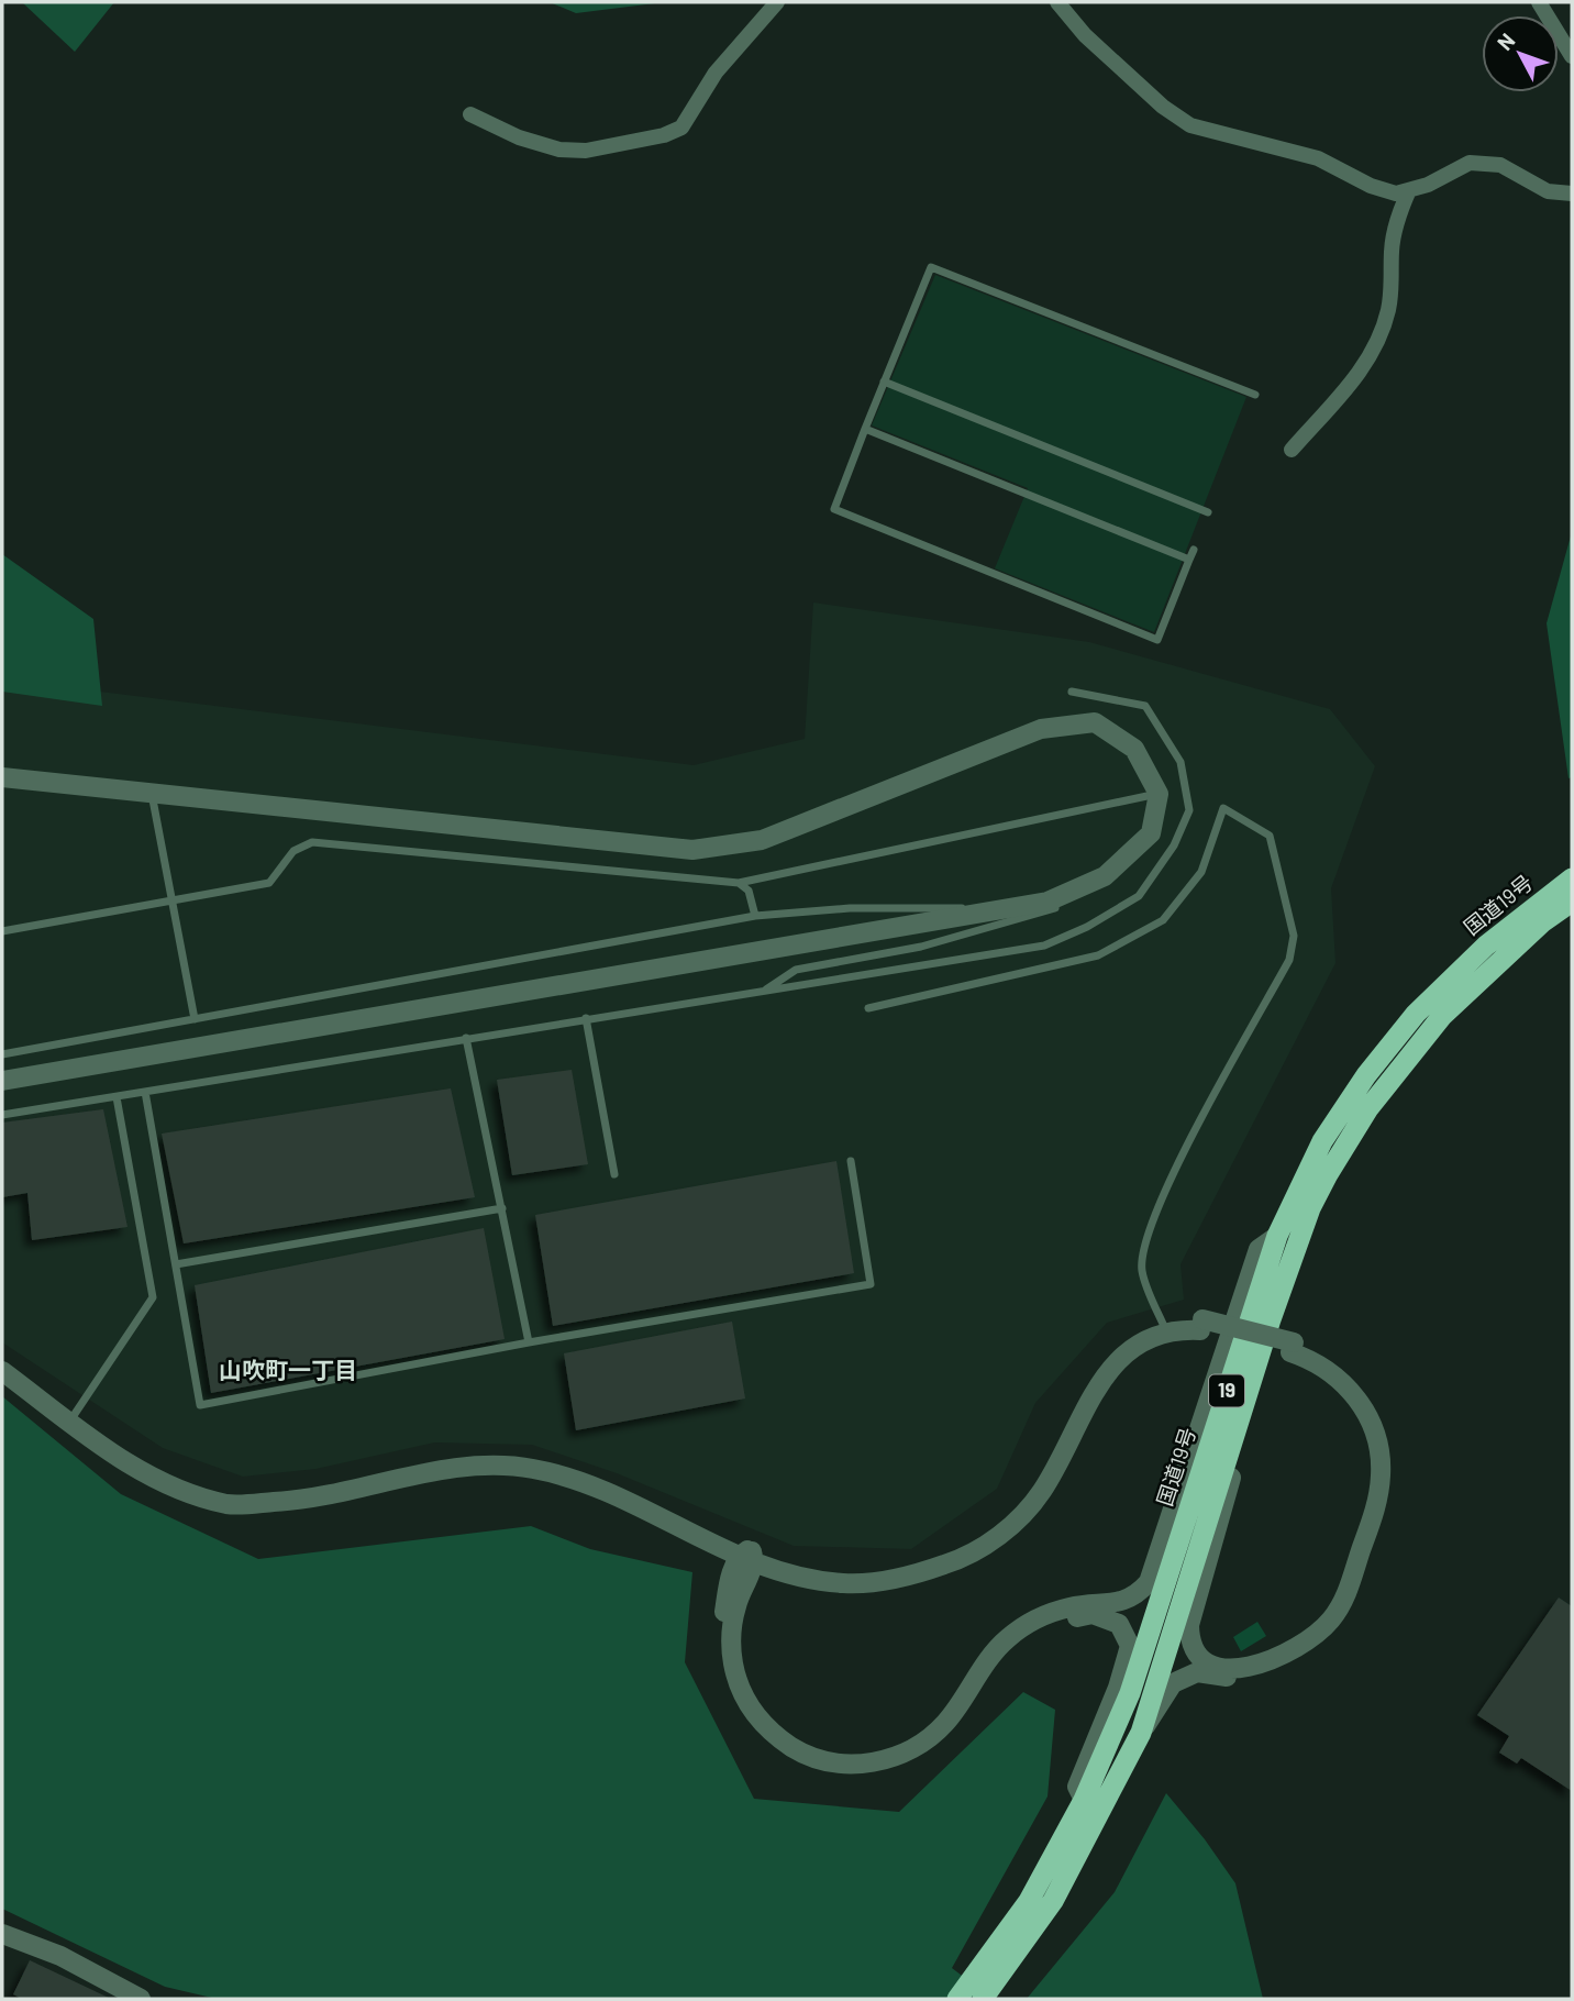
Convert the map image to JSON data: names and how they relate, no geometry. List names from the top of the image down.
{
  "streets": {
    "highway": ["国道19号", "19"]
  },
  "districts": ["山吹町一丁目"],
  "north": "top left"
}
